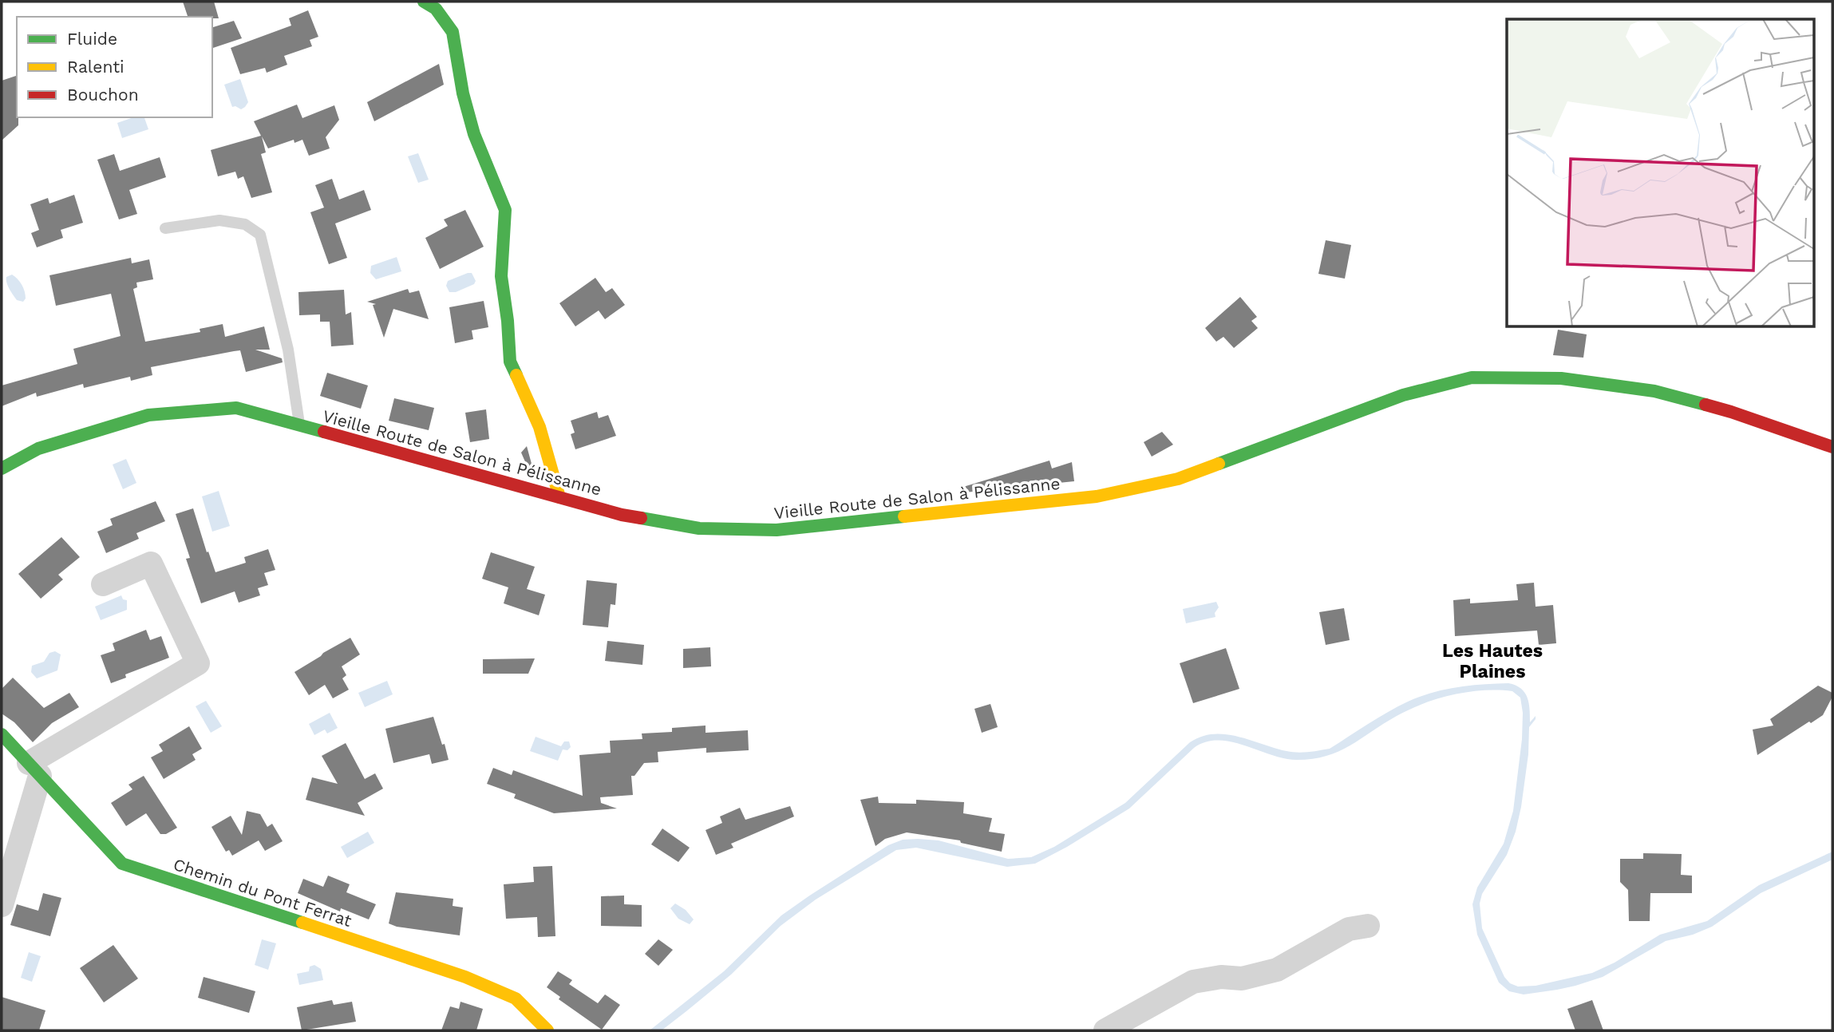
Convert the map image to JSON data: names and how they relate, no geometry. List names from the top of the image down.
{
  "streets": {
    "street": ["Vieille Route de Salon à Pélissanne", "Chemin du Pont Ferrat"]
  },
  "districts": ["Les Hautes Plaines"],
  "legend": ["Fluide", "Ralenti", "Bouchon"]
}
